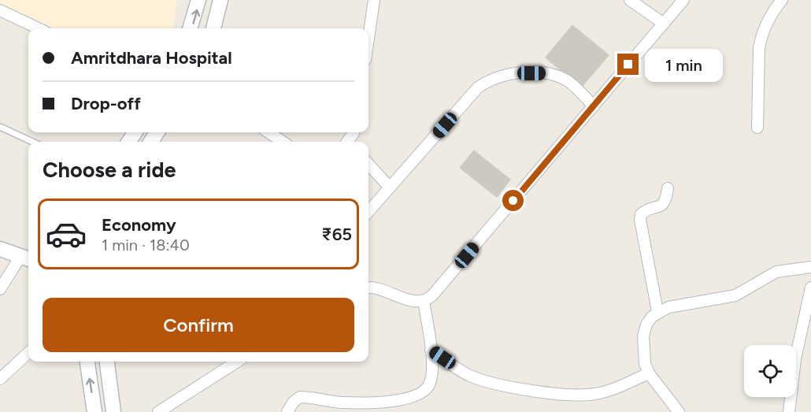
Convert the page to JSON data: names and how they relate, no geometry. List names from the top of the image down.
{
  "page": {
    "banner": ["Amritdhara Hospital", "Drop-off"],
    "bubble": "1 min",
    "heading": "Choose a ride",
    "list": [
      {
        "name": "Economy",
        "note": "1 min · 18:40",
        "value": "₹65"
      }
    ],
    "buttons": "Confirm"
  }
}
